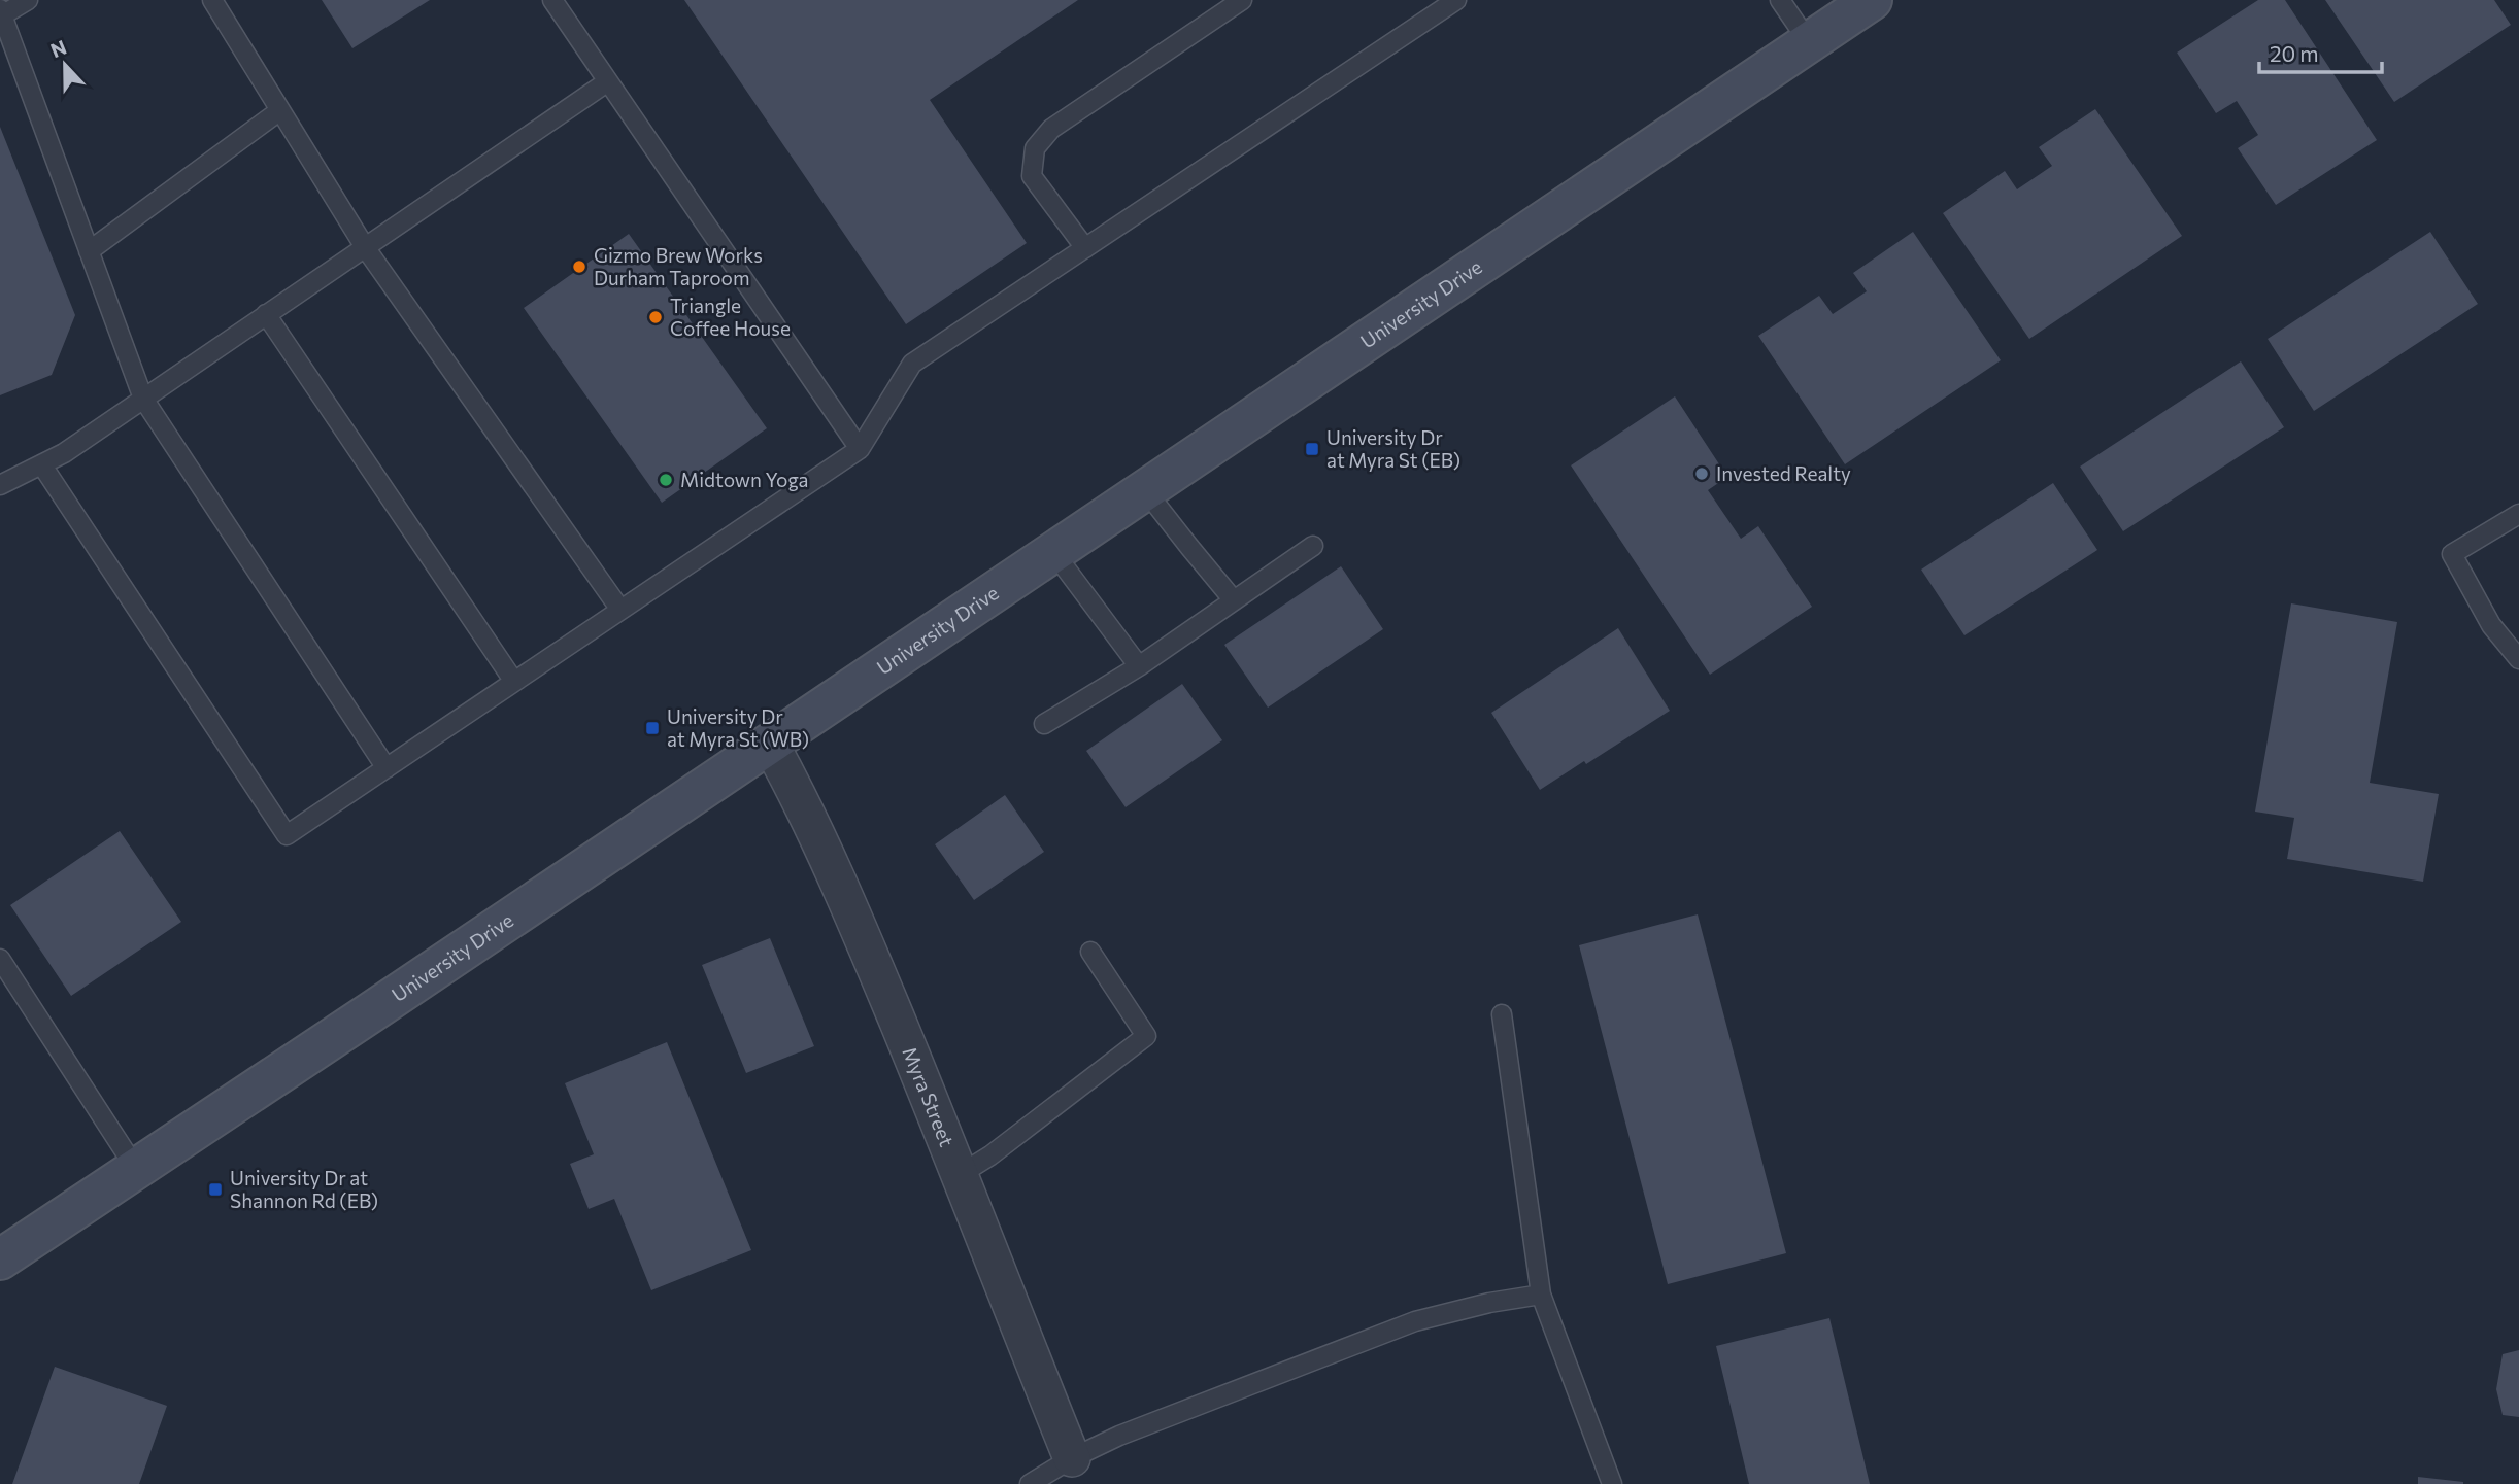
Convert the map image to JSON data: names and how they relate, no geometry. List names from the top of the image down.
{
  "streets": {
    "main road": ["University Drive"],
    "street": ["Myra Street"]
  },
  "crossings": [
    ["University Drive", "Myra Street"]
  ],
  "places": {
    "other": [
      "Gizmo Brew Works Durham Taproom",
      "Triangle Coffee House",
      "Invested Realty",
      "Midtown Yoga"
    ],
    "transit": ["University Dr at Myra St (EB)", "University Dr at Myra St (WB)", "University Dr at Shannon Rd (EB)"]
  },
  "scale_bar": "20 m",
  "north": "top"
}
